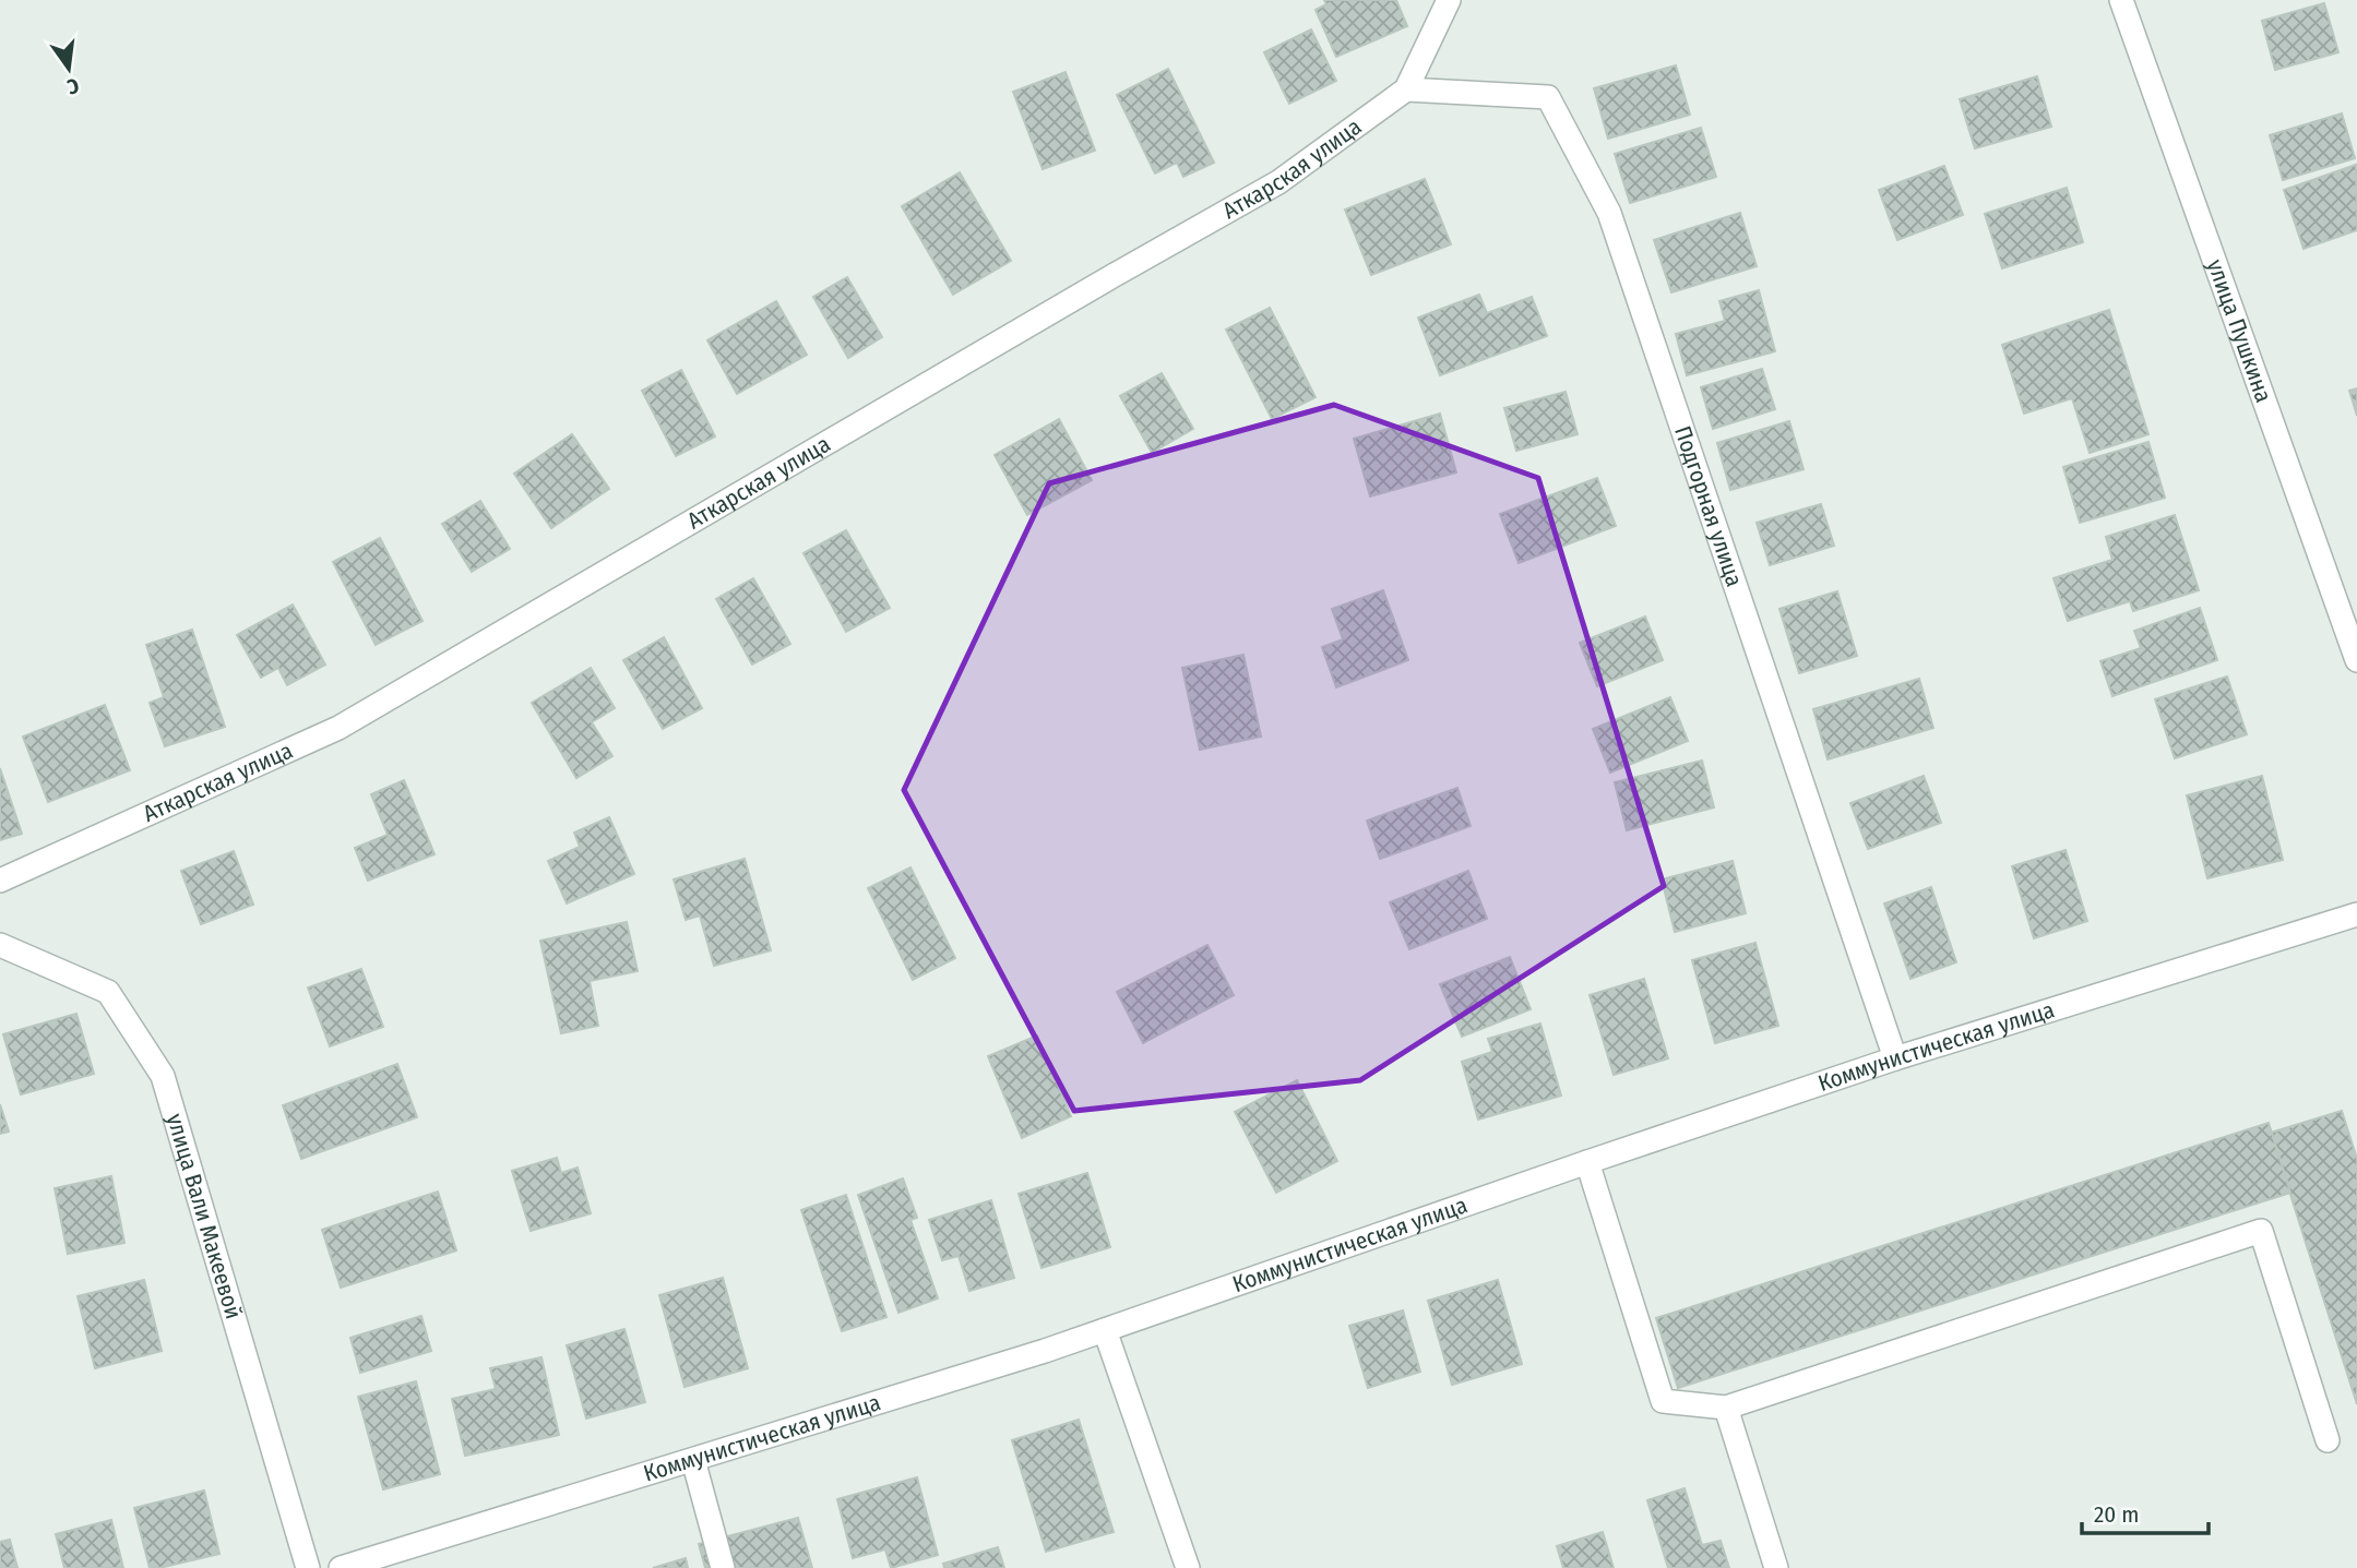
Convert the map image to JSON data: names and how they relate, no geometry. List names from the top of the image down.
{
  "streets": {
    "street": [
      "Аткарская улица",
      "улица Пушкина",
      "Подгорная улица",
      "Коммунистическая улица",
      "улица Вали Макеевой"
    ]
  },
  "crossings": [
    ["Аткарская улица", "Подгорная улица"],
    ["Подгорная улица", "Коммунистическая улица"]
  ],
  "scale_bar": "20 m",
  "north": "bottom"
}
